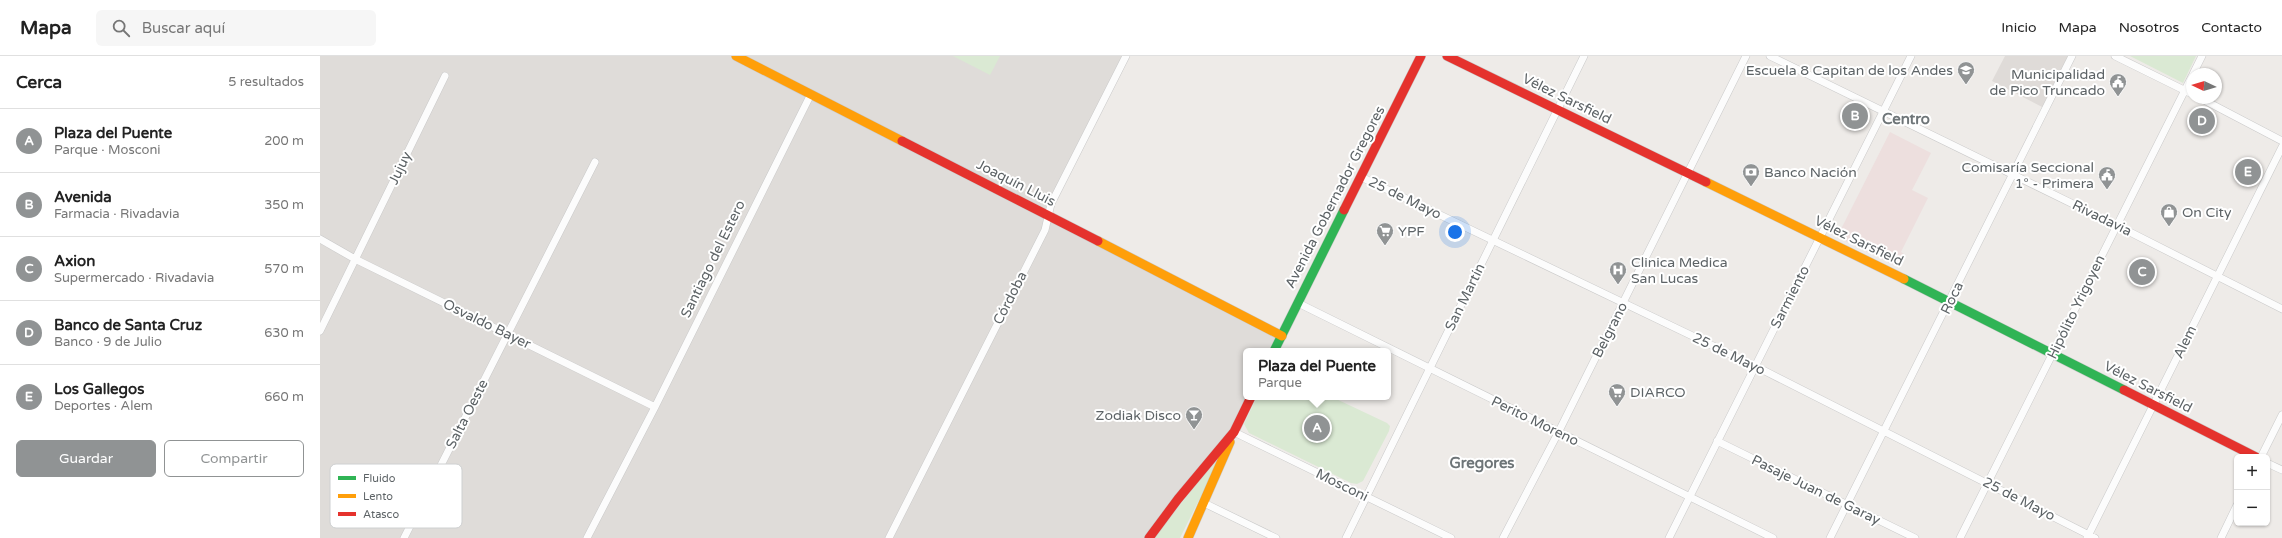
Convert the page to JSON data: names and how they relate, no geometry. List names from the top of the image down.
{
  "streets": {
    "street": [
      "Vélez Sarsfield",
      "Jujuy",
      "Joaquín Lluis",
      "Avenida Gobernador Gregores",
      "25 de Mayo",
      "Rivadavia",
      "Santiago del Estero",
      "San Martín",
      "Sarmiento",
      "Córdoba",
      "Roca",
      "Hipólito Yrigoyen",
      "Osvaldo Bayer",
      "Belgrano",
      "Alem",
      "Salta Oeste",
      "Perito Moreno",
      "Mosconi",
      "Pasaje Juan de Garay"
    ]
  },
  "crossings": [
    ["Vélez Sarsfield", "San Martín"],
    ["Vélez Sarsfield", "Sarmiento"],
    ["Vélez Sarsfield", "Roca"],
    ["Vélez Sarsfield", "Hipólito Yrigoyen"],
    ["Vélez Sarsfield", "Belgrano"],
    ["Vélez Sarsfield", "Alem"],
    ["Jujuy", "Osvaldo Bayer"],
    ["Joaquín Lluis", "Avenida Gobernador Gregores"],
    ["Joaquín Lluis", "Santiago del Estero"],
    ["Joaquín Lluis", "Córdoba"],
    ["Avenida Gobernador Gregores", "25 de Mayo"],
    ["Avenida Gobernador Gregores", "Perito Moreno"],
    ["25 de Mayo", "San Martín"],
    ["25 de Mayo", "Sarmiento"],
    ["25 de Mayo", "Roca"],
    ["25 de Mayo", "Hipólito Yrigoyen"],
    ["25 de Mayo", "Belgrano"],
    ["25 de Mayo", "Alem"],
    ["Rivadavia", "Sarmiento"],
    ["Rivadavia", "Roca"],
    ["Rivadavia", "Hipólito Yrigoyen"],
    ["Rivadavia", "Alem"],
    ["Santiago del Estero", "Osvaldo Bayer"],
    ["San Martín", "Perito Moreno"],
    ["San Martín", "Mosconi"],
    ["Sarmiento", "Perito Moreno"],
    ["Sarmiento", "Pasaje Juan de Garay"],
    ["Roca", "Pasaje Juan de Garay"],
    ["Osvaldo Bayer", "Salta Oeste"],
    ["Belgrano", "Perito Moreno"]
  ],
  "districts": ["Centro", "Gregores"],
  "places": {
    "school or university": ["Escuela 8 Capitan de los Andes"],
    "public building": ["Municipalidad de Pico Truncado", "Comisaría Seccional 1° - Primera"],
    "bank": ["Banco Nación"],
    "shop": ["On City"],
    "supermarket": ["YPF", "DIARCO"],
    "hospital": ["Clinica Medica San Lucas"],
    "bar": ["Zodiak Disco"]
  },
  "legend": ["Fluido", "Lento", "Atasco"],
  "north": "left",
  "page": {
    "header": "Mapa",
    "search": "Buscar aquí",
    "nav": [
      "Inicio",
      "Mapa",
      "Nosotros",
      "Contacto"
    ],
    "heading": ["Cerca", "5 resultados"],
    "pins": [
      "B",
      "D",
      "E",
      "C",
      "A"
    ],
    "list": [
      {
        "mark": "A",
        "name": "Plaza del Puente",
        "note": "Parque · Mosconi",
        "value": "200 m"
      },
      {
        "mark": "B",
        "name": "Avenida",
        "note": "Farmacia · Rivadavia",
        "value": "350 m"
      },
      {
        "mark": "C",
        "name": "Axion",
        "note": "Supermercado · Rivadavia",
        "value": "570 m"
      },
      {
        "mark": "D",
        "name": "Banco de Santa Cruz",
        "note": "Banco · 9 de Julio",
        "value": "630 m"
      },
      {
        "mark": "E",
        "name": "Los Gallegos",
        "note": "Deportes · Alem",
        "value": "660 m"
      }
    ],
    "popup": ["Plaza del Puente", "Parque"],
    "buttons": ["Guardar", "Compartir"],
    "map_buttons": ["+", "−"]
  }
}
